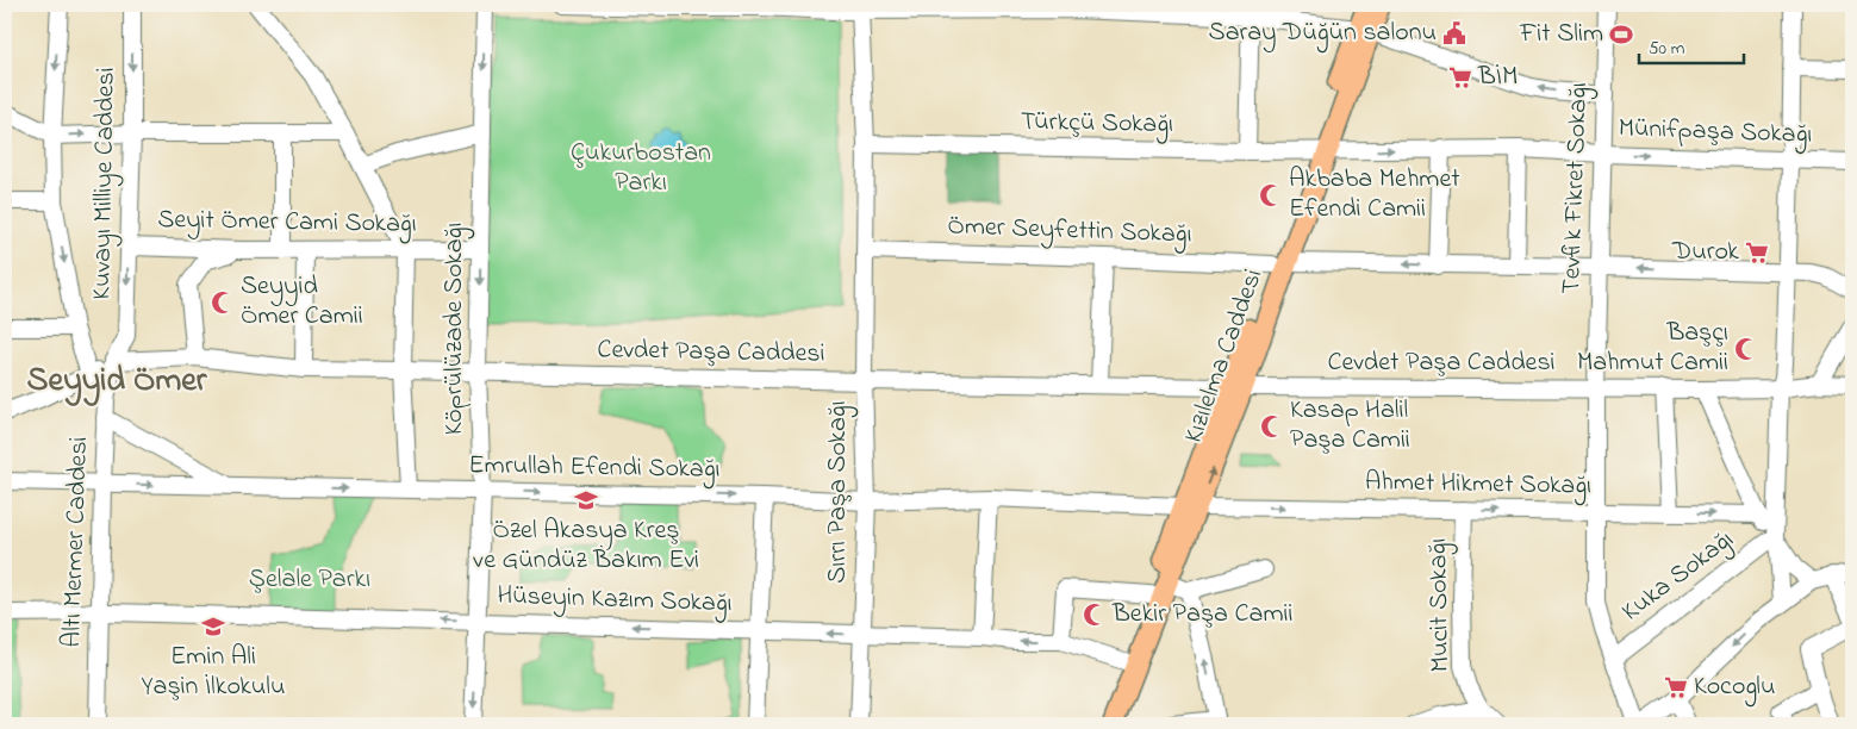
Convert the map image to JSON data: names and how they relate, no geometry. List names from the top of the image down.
{
  "streets": {
    "main road": ["Kızılelma Caddesi"],
    "street": [
      "Türkçü Sokağı",
      "Münifpaşa Sokağı",
      "Kuvayı Milliye Caddesi",
      "Tevfik Fikret Sokağı",
      "Seyit Ömer Cami Sokağı",
      "Ömer Seyfettin Sokağı",
      "Köprülüzade Sokağı",
      "Cevdet Paşa Caddesi",
      "Emrullah Efendi Sokağı",
      "Ahmet Hikmet Sokağı",
      "Sırrı Paşa Sokağı",
      "Altı Mermer Caddesi",
      "Kuka Sokağı",
      "Hüseyin Kazım Sokağı",
      "Mucit Sokağı"
    ]
  },
  "crossings": [
    ["Türkçü Sokağı", "Münifpaşa Sokağı"],
    ["Türkçü Sokağı", "Kızılelma Caddesi"],
    ["Türkçü Sokağı", "Sırrı Paşa Sokağı"],
    ["Münifpaşa Sokağı", "Tevfik Fikret Sokağı"],
    ["Münifpaşa Sokağı", "Kızılelma Caddesi"],
    ["Kuvayı Milliye Caddesi", "Seyit Ömer Cami Sokağı"],
    ["Kuvayı Milliye Caddesi", "Cevdet Paşa Caddesi"],
    ["Kuvayı Milliye Caddesi", "Altı Mermer Caddesi"],
    ["Tevfik Fikret Sokağı", "Ömer Seyfettin Sokağı"],
    ["Tevfik Fikret Sokağı", "Cevdet Paşa Caddesi"],
    ["Tevfik Fikret Sokağı", "Ahmet Hikmet Sokağı"],
    ["Tevfik Fikret Sokağı", "Kuka Sokağı"],
    ["Seyit Ömer Cami Sokağı", "Köprülüzade Sokağı"],
    ["Ömer Seyfettin Sokağı", "Kızılelma Caddesi"],
    ["Ömer Seyfettin Sokağı", "Sırrı Paşa Sokağı"],
    ["Köprülüzade Sokağı", "Cevdet Paşa Caddesi"],
    ["Köprülüzade Sokağı", "Emrullah Efendi Sokağı"],
    ["Köprülüzade Sokağı", "Hüseyin Kazım Sokağı"],
    ["Cevdet Paşa Caddesi", "Kızılelma Caddesi"],
    ["Cevdet Paşa Caddesi", "Sırrı Paşa Sokağı"],
    ["Cevdet Paşa Caddesi", "Altı Mermer Caddesi"],
    ["Kızılelma Caddesi", "Emrullah Efendi Sokağı"],
    ["Kızılelma Caddesi", "Ahmet Hikmet Sokağı"],
    ["Kızılelma Caddesi", "Hüseyin Kazım Sokağı"],
    ["Emrullah Efendi Sokağı", "Ahmet Hikmet Sokağı"],
    ["Emrullah Efendi Sokağı", "Sırrı Paşa Sokağı"],
    ["Emrullah Efendi Sokağı", "Altı Mermer Caddesi"],
    ["Ahmet Hikmet Sokağı", "Mucit Sokağı"],
    ["Sırrı Paşa Sokağı", "Hüseyin Kazım Sokağı"],
    ["Altı Mermer Caddesi", "Hüseyin Kazım Sokağı"]
  ],
  "one_way": [
    "Ömer Seyfettin Sokağı",
    "Emrullah Efendi Sokağı",
    "Ahmet Hikmet Sokağı",
    "Hüseyin Kazım Sokağı"
  ],
  "districts": ["Seyyid Ömer"],
  "parks": ["Çukurbostan Parkı", "Şelale Parkı"],
  "places": {
    "public building": ["Saray Düğün salonu"],
    "sports": ["Fit Slim"],
    "supermarket": ["BİM", "Durok", "Kocoglu"],
    "mosque": [
      "Akbaba Mehmet Efendi Camii",
      "Seyyid Ömer Camii",
      "Başçı Mahmut Camii",
      "Kasap Halil Paşa Camii",
      "Bekir Paşa Camii"
    ],
    "school or university": ["Özel Akasya Kreş ve Gündüz Bakım Evi", "Emin Ali Yaşin İlkokulu"]
  },
  "scale_bar": "50 m"
}
